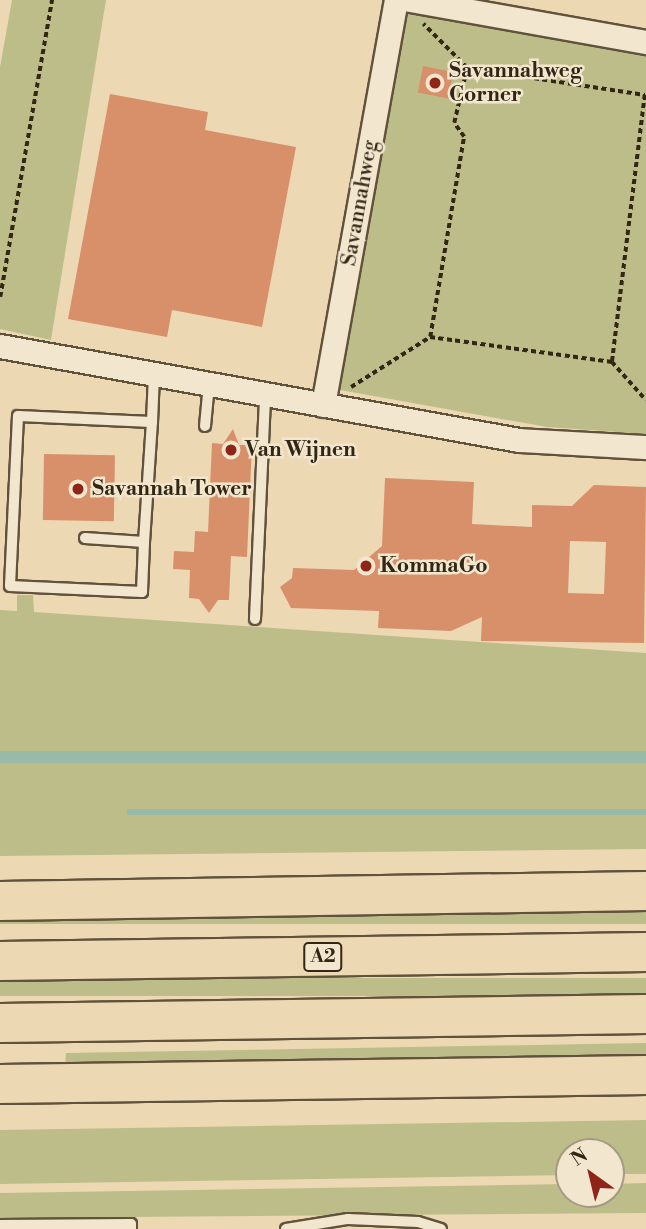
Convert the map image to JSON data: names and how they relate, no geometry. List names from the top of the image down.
{
  "streets": {
    "highway": ["A2"],
    "street": ["Savannahweg"]
  },
  "places": [
    "Savannahweg Corner",
    "Van Wijnen",
    "Savannah Tower",
    "KommaGo"
  ],
  "north": "top left"
}
